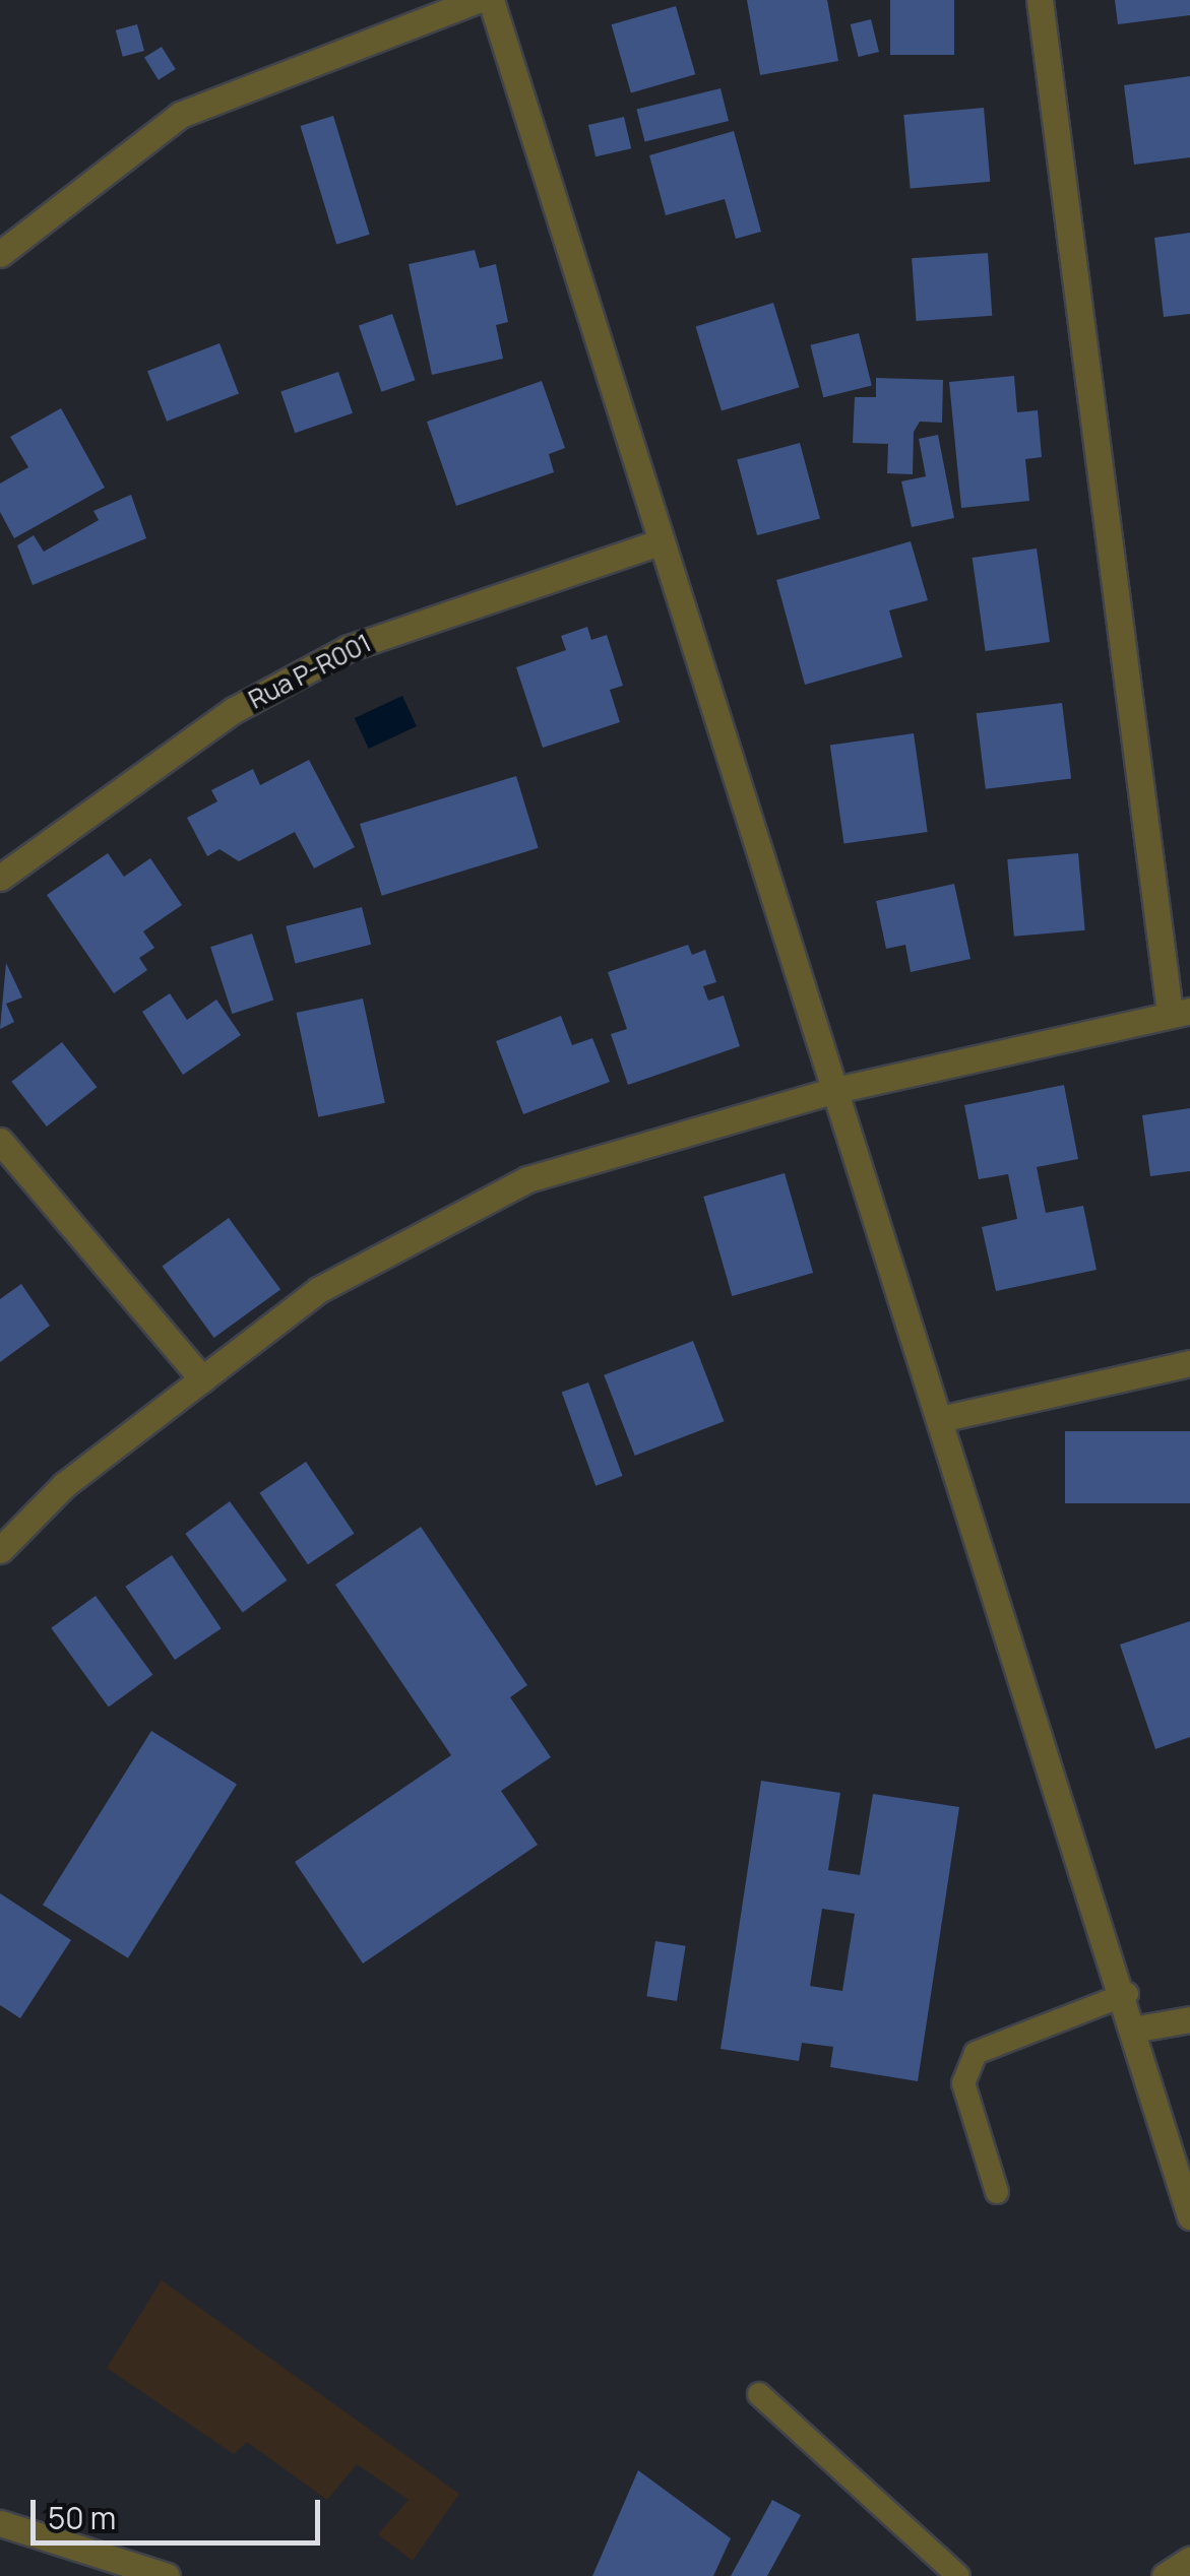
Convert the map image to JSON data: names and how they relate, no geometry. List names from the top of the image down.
{
  "streets": {
    "street": ["Rua P-R001"]
  },
  "scale_bar": "50 m"
}
